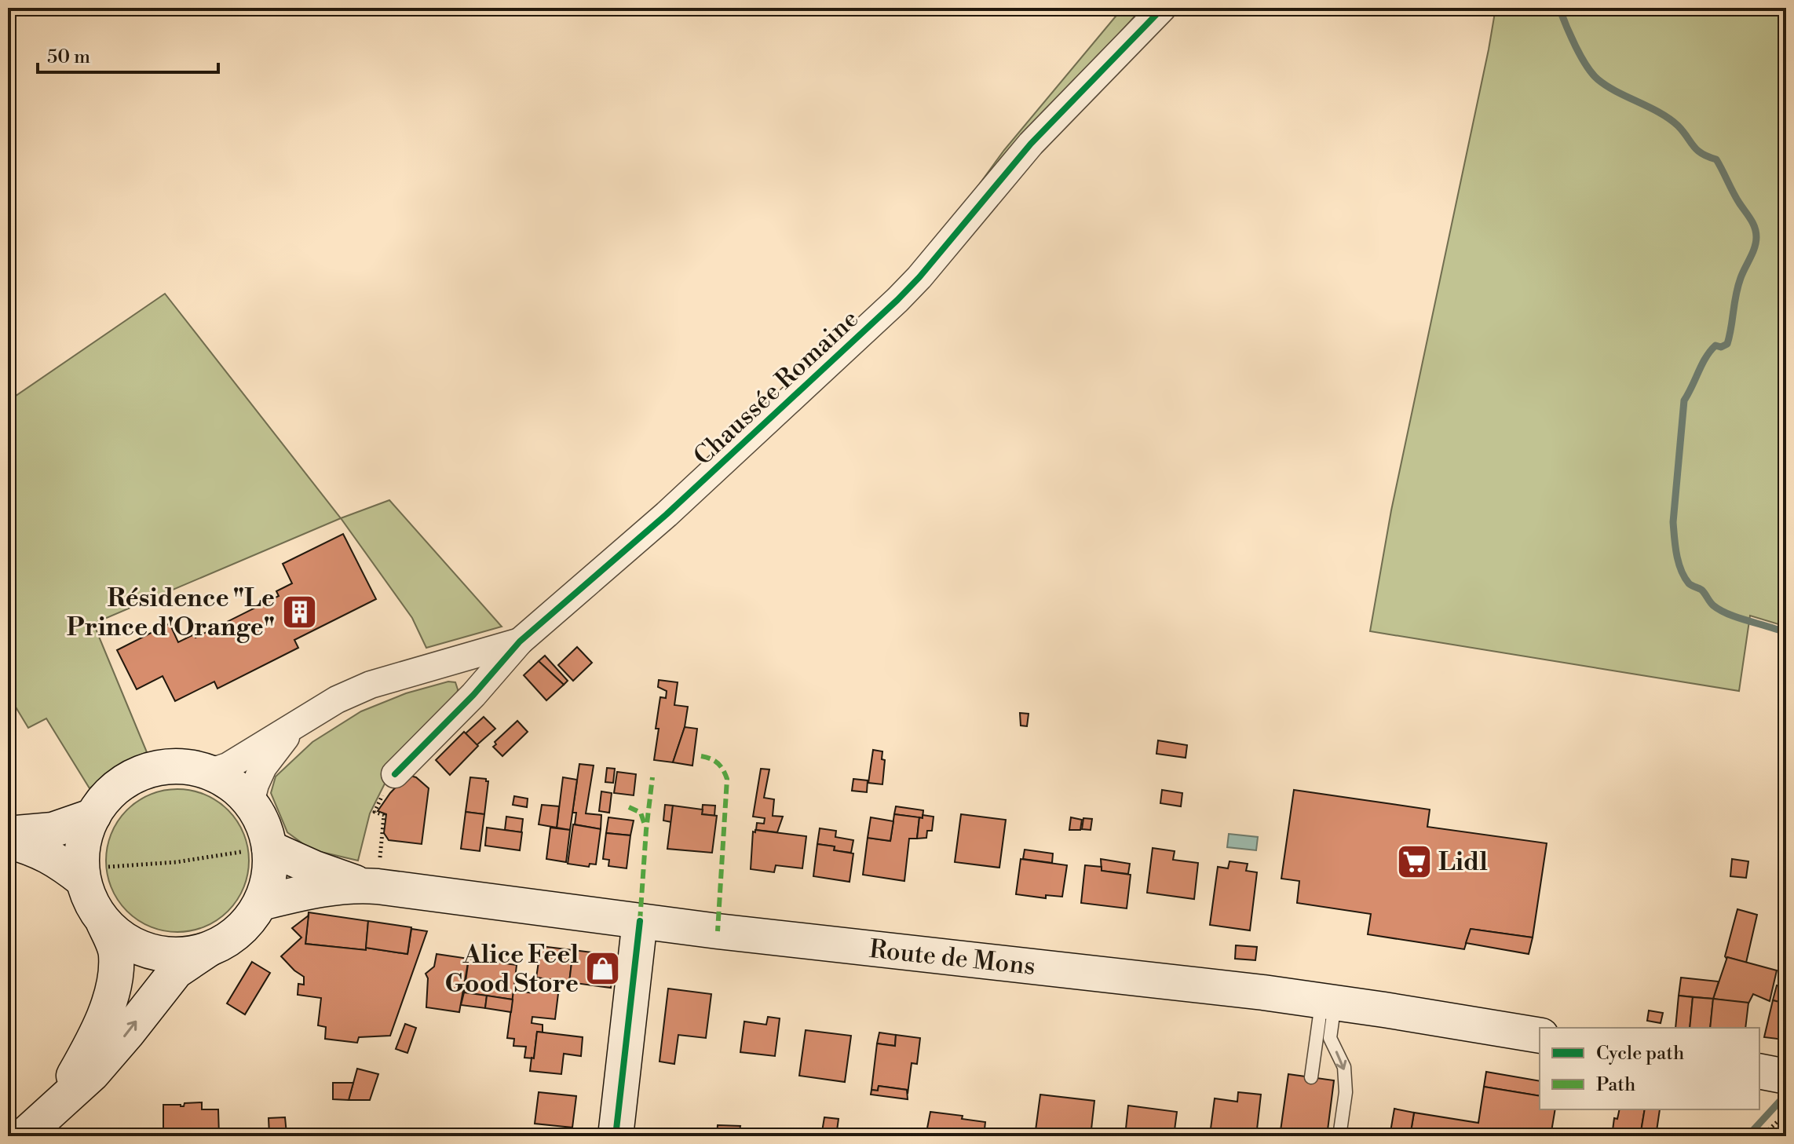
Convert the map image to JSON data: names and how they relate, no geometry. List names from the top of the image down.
{
  "streets": {
    "main road": ["Route de Mons"],
    "street": ["Chaussée Romaine"]
  },
  "places": {
    "building": ["Résidence \"Le Prince d'Orange\""],
    "supermarket": ["Lidl"],
    "shop": ["Alice Feel Good Store"]
  },
  "legend": ["Cycle path", "Path"],
  "scale_bar": "50 m"
}
